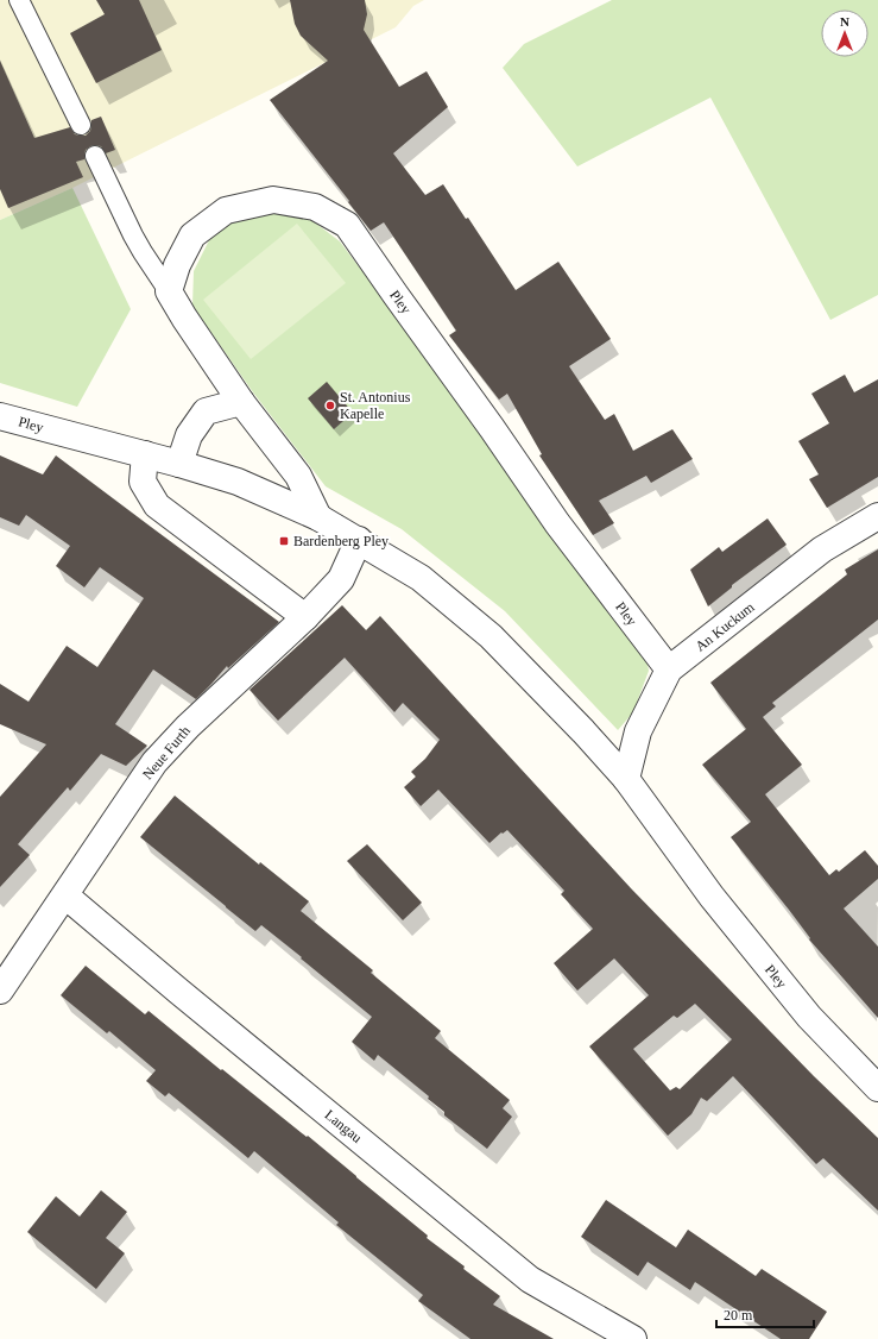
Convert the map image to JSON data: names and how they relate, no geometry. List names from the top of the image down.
{
  "streets": {
    "street": [
      "Pley",
      "An Kuckum",
      "Neue Furth",
      "Langau"
    ]
  },
  "crossings": [
    ["Pley", "An Kuckum"],
    ["Pley", "Neue Furth"],
    ["Neue Furth", "Langau"]
  ],
  "places": {
    "other": ["St. Antonius Kapelle"],
    "transit": ["Bardenberg Pley"]
  },
  "scale_bar": "20 m",
  "north": "top"
}
